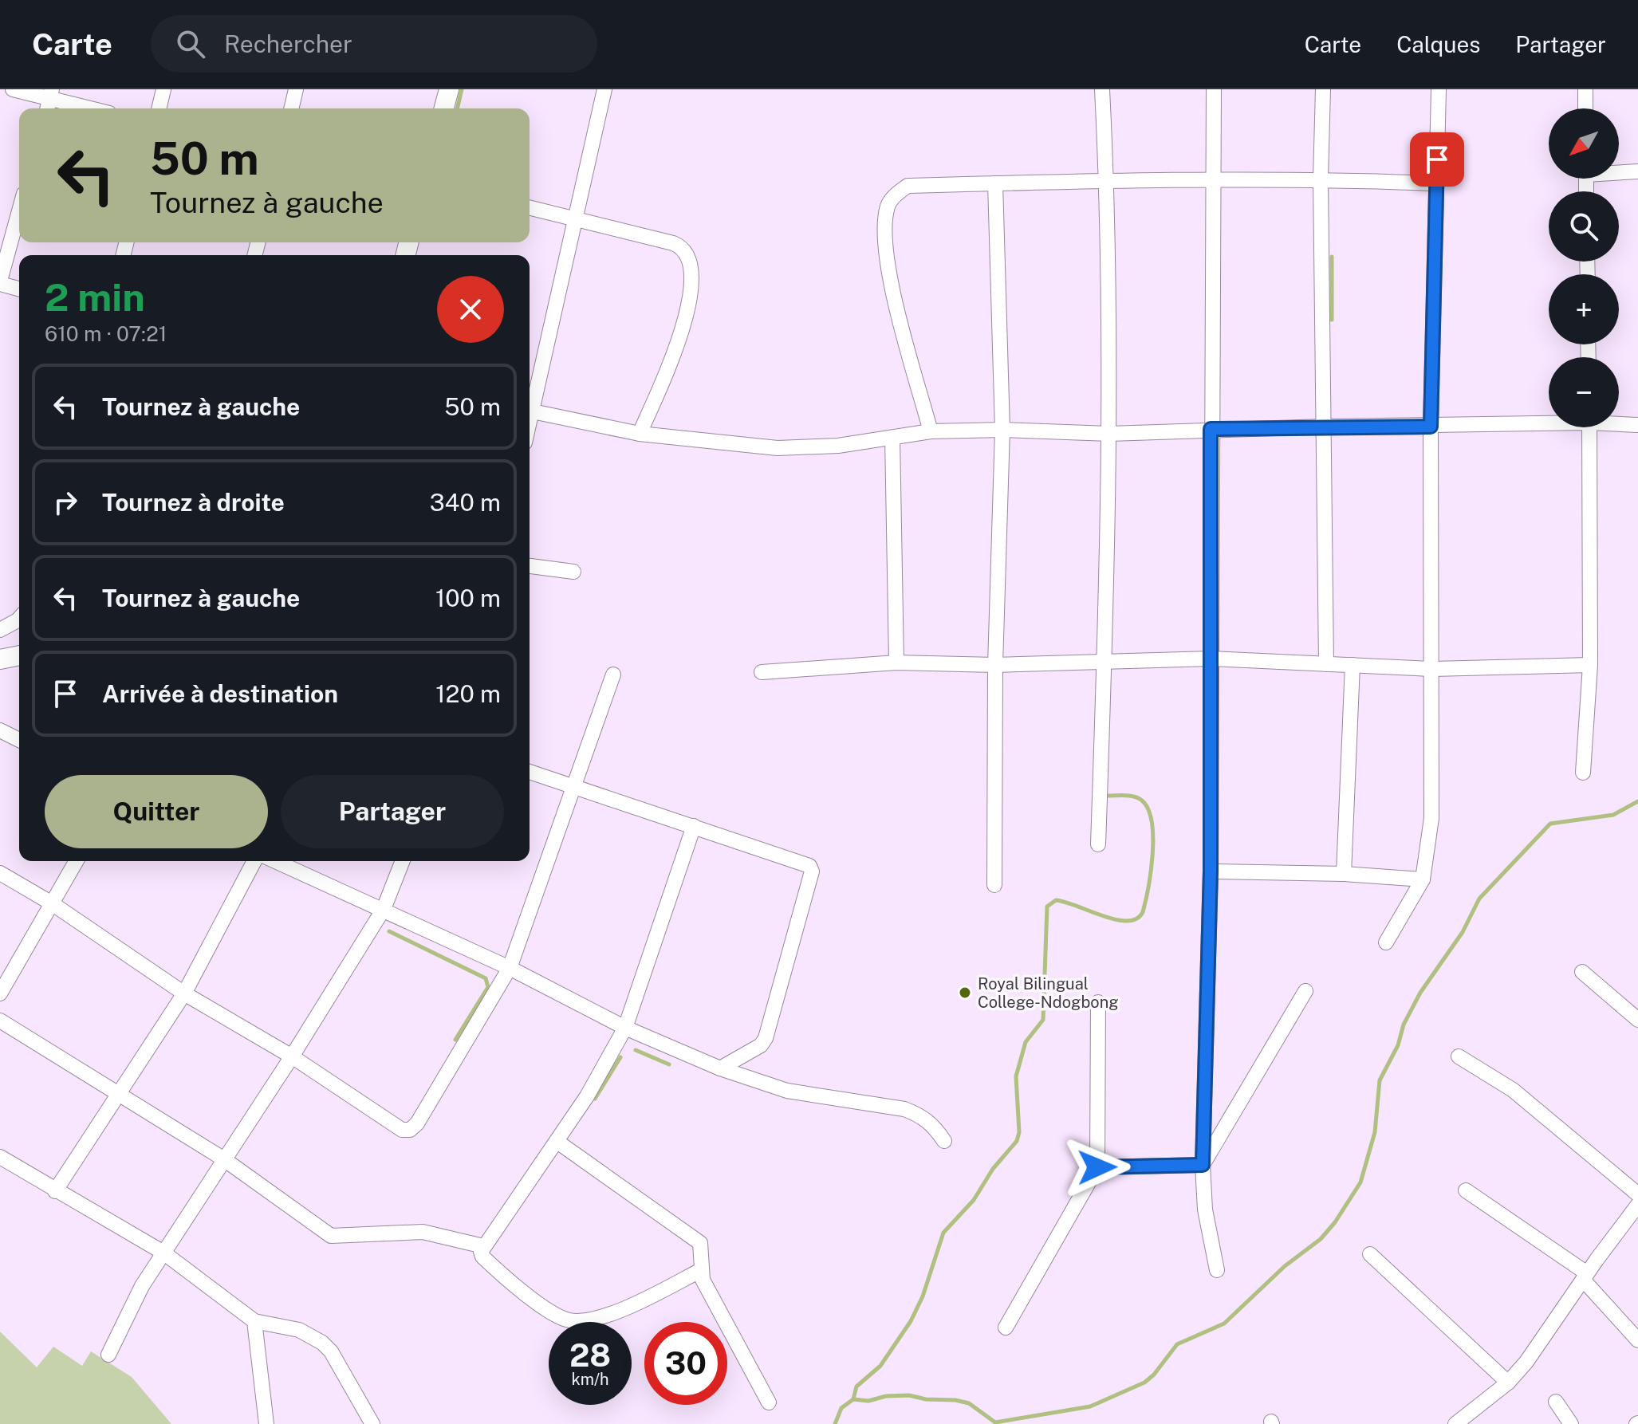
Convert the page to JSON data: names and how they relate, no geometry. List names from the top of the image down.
{
  "places": ["Royal Bilingual College-Ndogbong"],
  "north": "bottom left",
  "page": {
    "header": "Carte",
    "search": "Rechercher",
    "nav": ["Carte", "Calques", "Partager"],
    "map_buttons": ["+", "−"],
    "turn": ["50 m", "Tournez à gauche"],
    "heading": ["2 min", "610 m · 07:21"],
    "list": [
      {
        "name": "Tournez à gauche",
        "value": "50 m"
      },
      {
        "name": "Tournez à droite",
        "value": "340 m"
      },
      {
        "name": "Tournez à gauche",
        "value": "100 m"
      },
      {
        "name": "Arrivée à destination",
        "value": "120 m"
      }
    ],
    "buttons": ["Quitter", "Partager"],
    "speed": "28 km/h",
    "limit": "30"
  }
}
